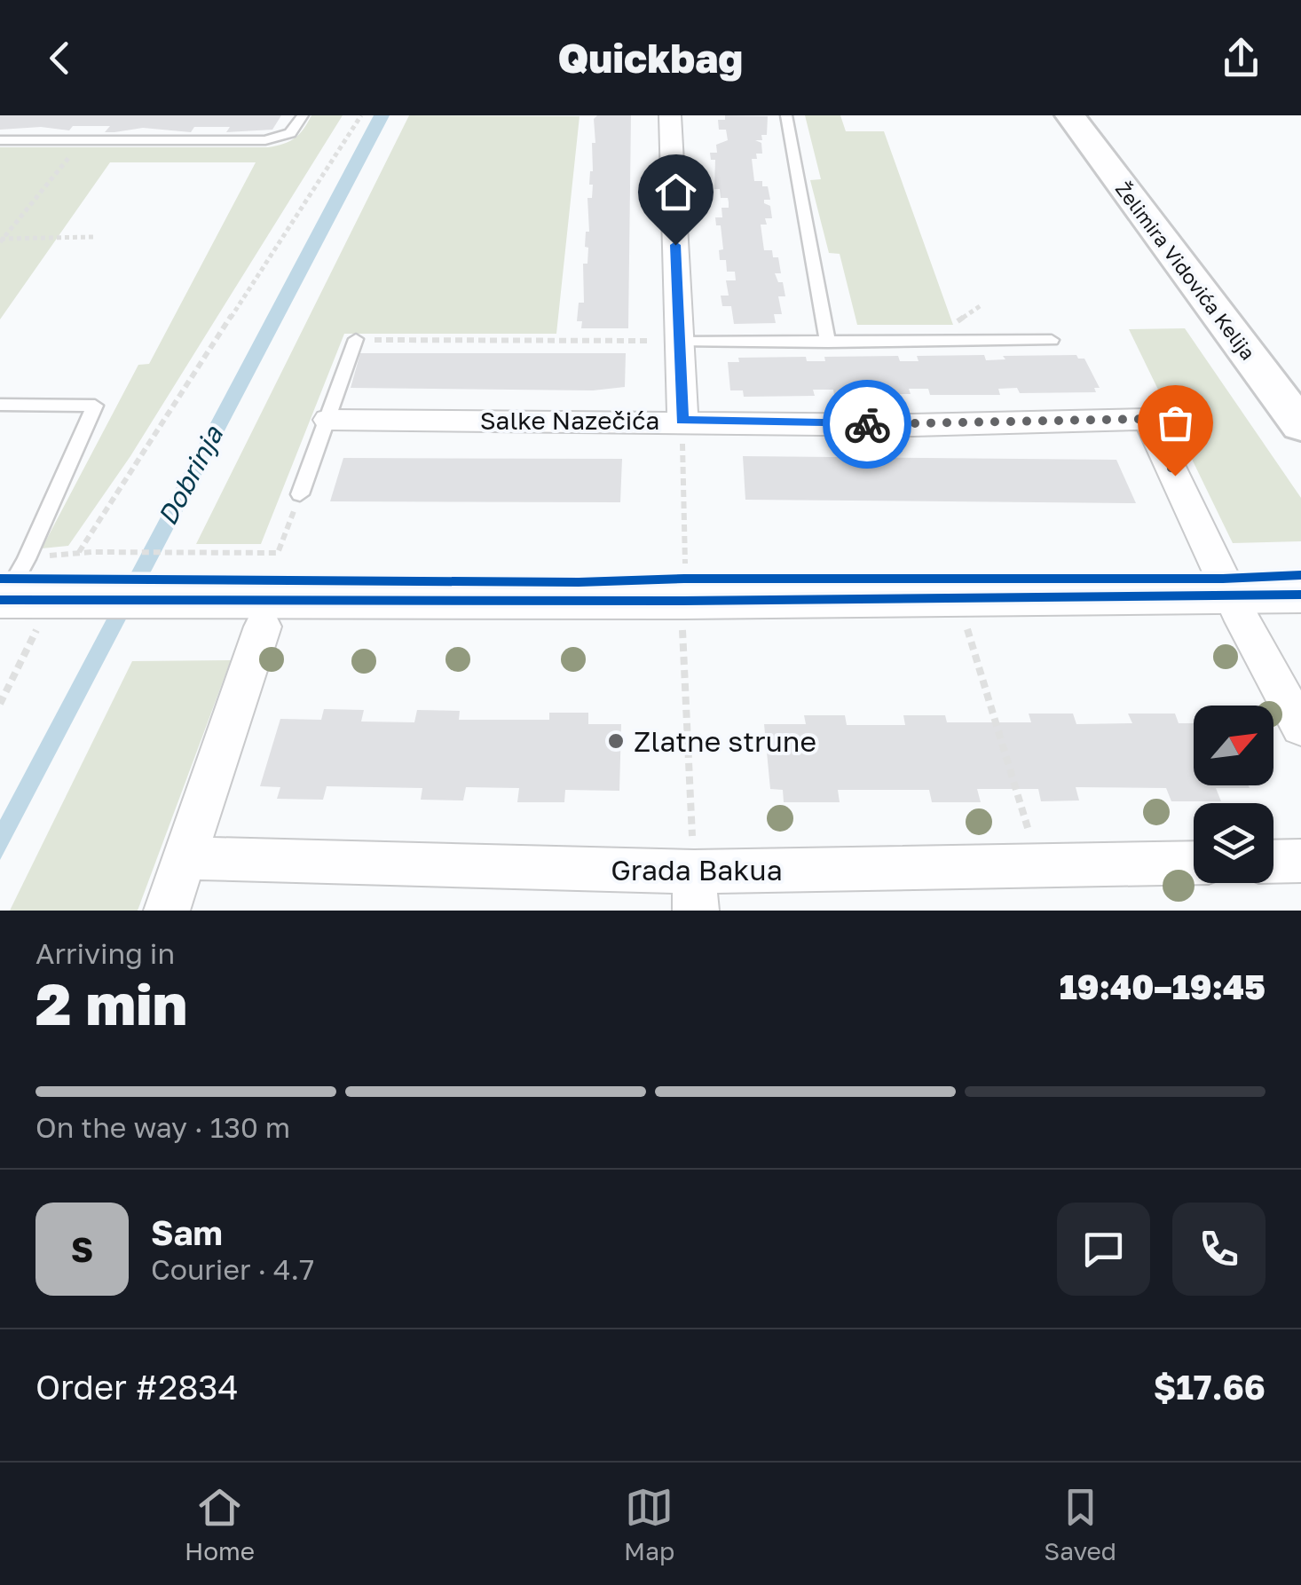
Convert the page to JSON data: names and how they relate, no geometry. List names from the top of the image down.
{
  "streets": {
    "main road": ["Želimira Vidovića Kelija"],
    "street": ["Salke Nazečića", "Grada Bakua"]
  },
  "water": ["Dobrinja"],
  "places": ["Zlatne strune"],
  "north": "top right",
  "page": {
    "header": "Quickbag",
    "heading": ["2 min", "Arriving in", "19:40–19:45"],
    "panel": [
      "Sam",
      "Courier · 4.7",
      "Order #2834",
      "$17.66"
    ],
    "bar": "On the way · 130 m",
    "round": "S",
    "tabs": ["Home", "Map", "Saved"]
  }
}
